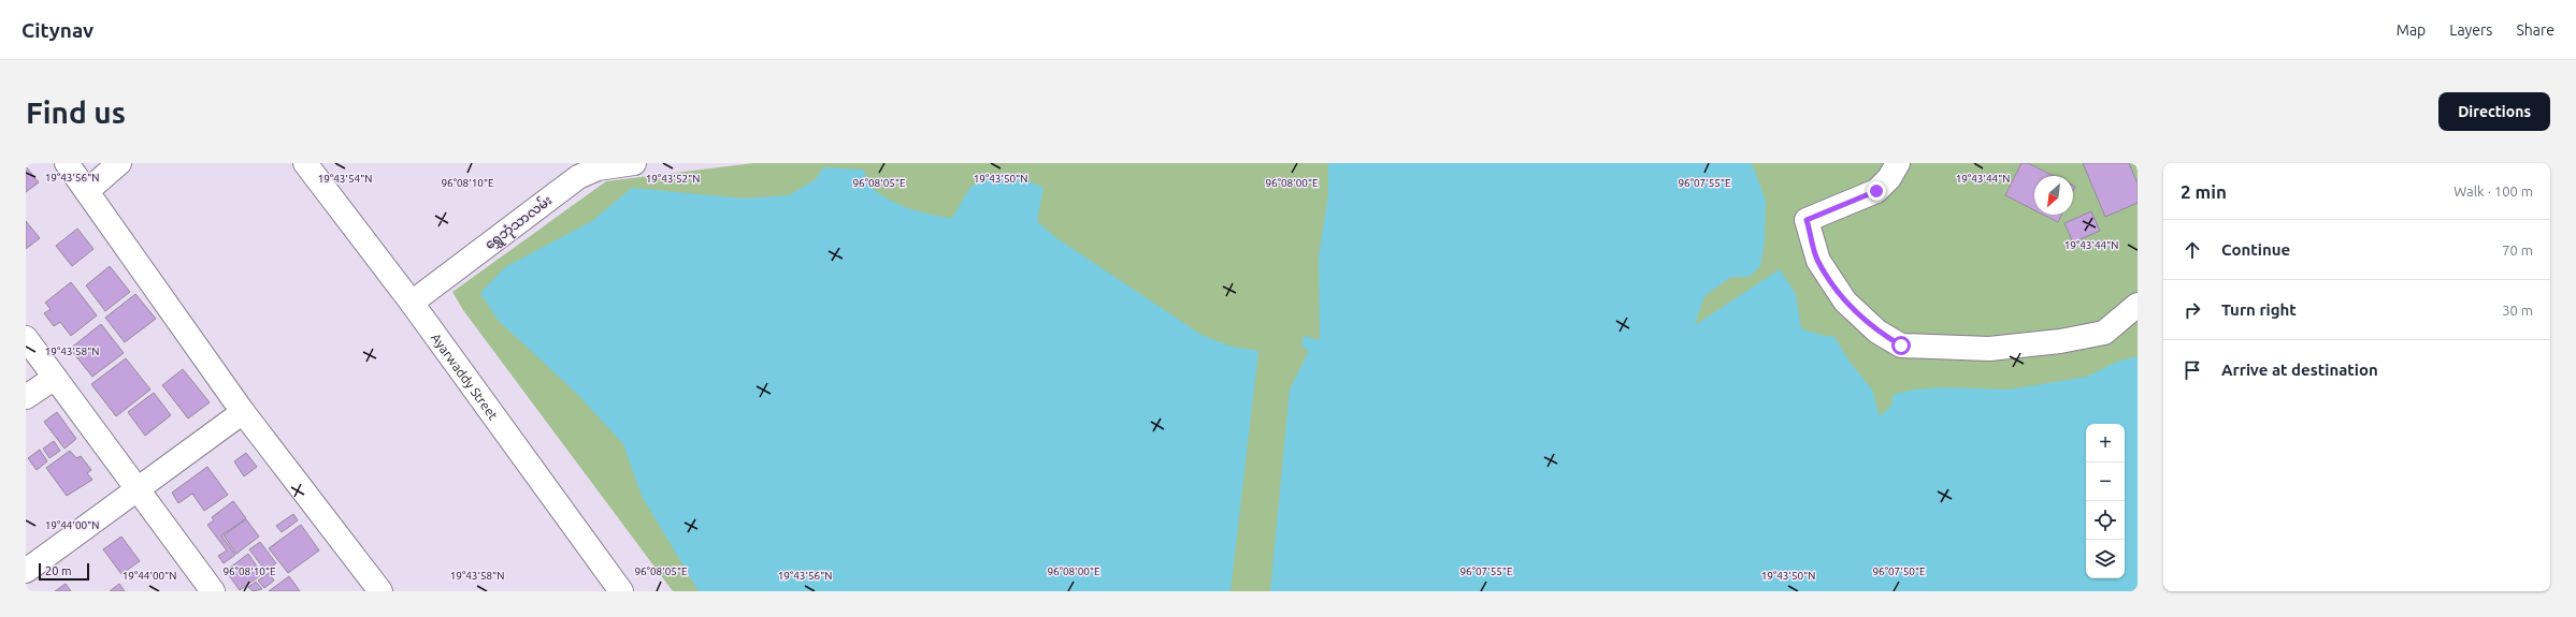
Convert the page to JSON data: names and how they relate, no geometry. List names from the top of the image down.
{
  "streets": {
    "street": ["ရွှေဘုံသာလမ်း", "Ayarwaddy Street"]
  },
  "crossings": [
    ["ရွှေဘုံသာလမ်း", "Ayarwaddy Street"]
  ],
  "scale_bar": "20 m",
  "north": "bottom left",
  "page": {
    "header": "Citynav",
    "nav": ["Map", "Layers", "Share"],
    "buttons": "Directions",
    "title": "Find us",
    "heading": ["2 min", "Walk · 100 m"],
    "list": [
      ["Continue", "70 m"],
      ["Turn right", "30 m"],
      "Arrive at destination"
    ],
    "map_buttons": ["+", "−"],
    "scale": "20 m"
  },
  "coordinates": [
    "19°43'56\"N",
    "19°43'44\"N",
    "19°43'54\"N",
    "19°43'52\"N",
    "19°43'50\"N",
    "96°08'10\"E",
    "96°08'05\"E",
    "96°08'00\"E",
    "96°07'55\"E",
    "19°43'58\"N",
    "19°44'00\"N",
    "96°07'50\"E"
  ]
}
